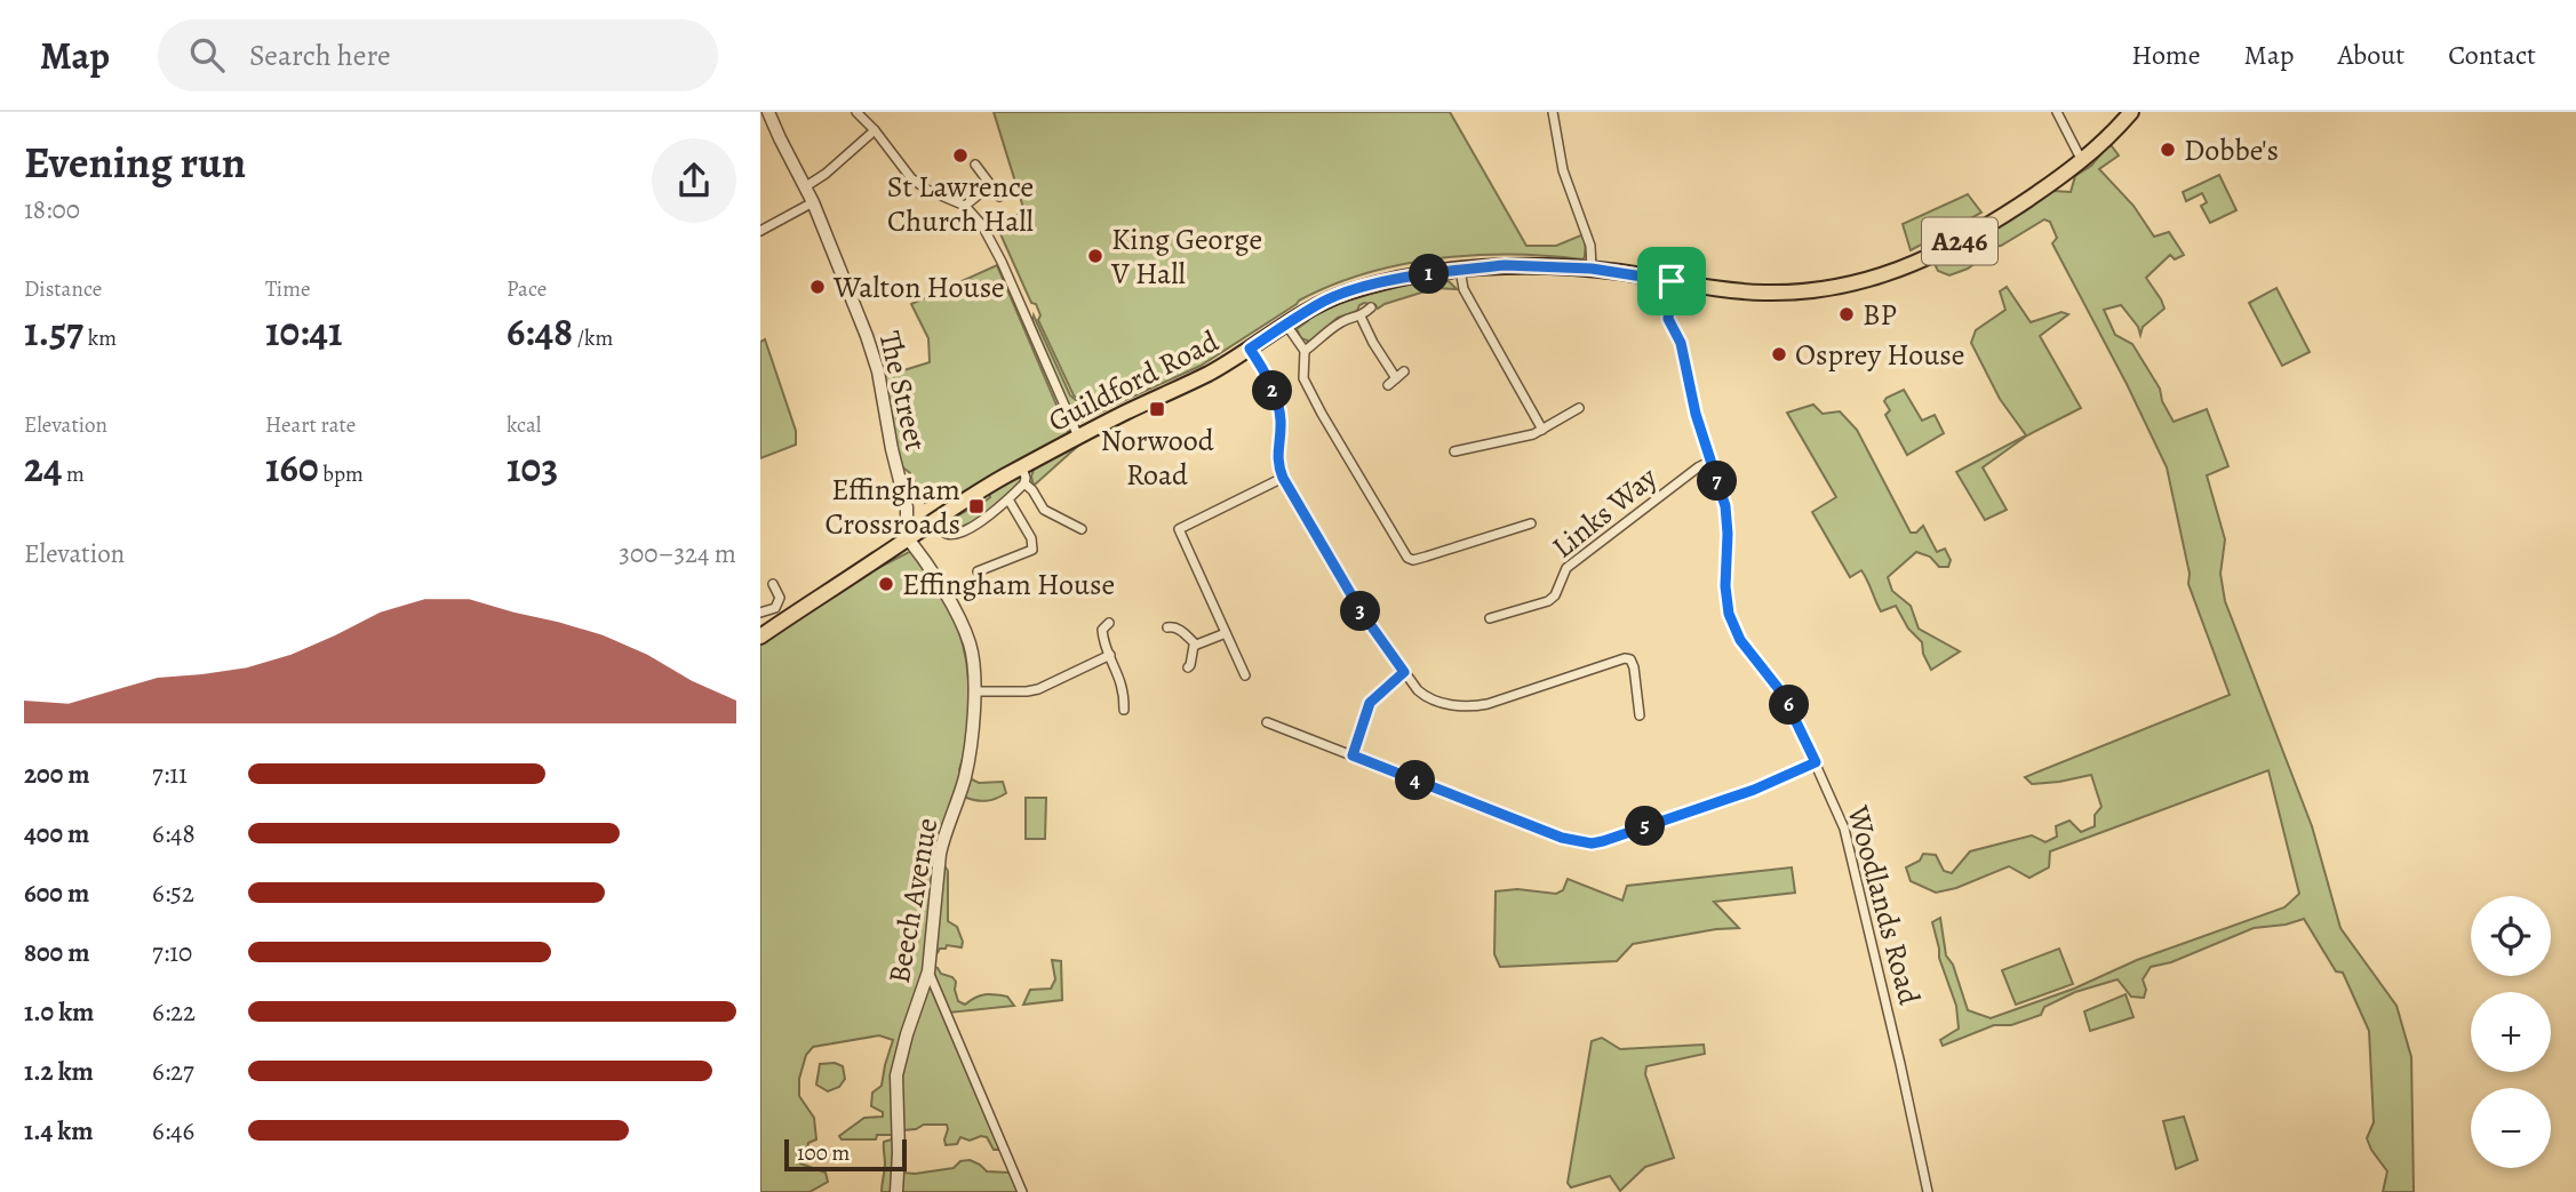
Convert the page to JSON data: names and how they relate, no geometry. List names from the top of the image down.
{
  "streets": {
    "main road": ["A246", "Guildford Road"],
    "street": [
      "The Street",
      "Links Way",
      "Beech Avenue",
      "Woodlands Road"
    ]
  },
  "crossings": [
    ["Guildford Road", "The Street"],
    ["Guildford Road", "Beech Avenue"],
    ["Guildford Road", "Woodlands Road"],
    ["The Street", "Beech Avenue"],
    ["Links Way", "Woodlands Road"]
  ],
  "places": {
    "other": [
      "Dobbe's",
      "St Lawrence Church Hall",
      "King George V Hall",
      "Walton House",
      "BP",
      "Osprey House",
      "Effingham House"
    ],
    "transit": ["Norwood Road", "Effingham Crossroads"]
  },
  "scale_bar": "100 m",
  "page": {
    "header": "Map",
    "search": "Search here",
    "nav": [
      "Home",
      "Map",
      "About",
      "Contact"
    ],
    "heading": ["Evening run", "18:00"],
    "stats": [
      ["Distance", "1.57 km"],
      ["Time", "10:41"],
      ["Pace", "6:48 /km"],
      ["Elevation", "24 m"],
      ["Heart rate", "160 bpm"],
      ["kcal", "103"]
    ],
    "pins": [
      "1",
      "2",
      "7",
      "3",
      "6",
      "4",
      "5"
    ],
    "chart": ["Elevation", "300–324 m"],
    "list": [
      {
        "name": "200 m",
        "note": "7:11"
      },
      {
        "name": "400 m",
        "note": "6:48"
      },
      {
        "name": "600 m",
        "note": "6:52"
      },
      {
        "name": "800 m",
        "note": "7:10"
      },
      {
        "name": "1.0 km",
        "note": "6:22"
      },
      {
        "name": "1.2 km",
        "note": "6:27"
      },
      {
        "name": "1.4 km",
        "note": "6:46"
      }
    ],
    "map_buttons": ["+", "−"],
    "scale": "100 m"
  }
}
